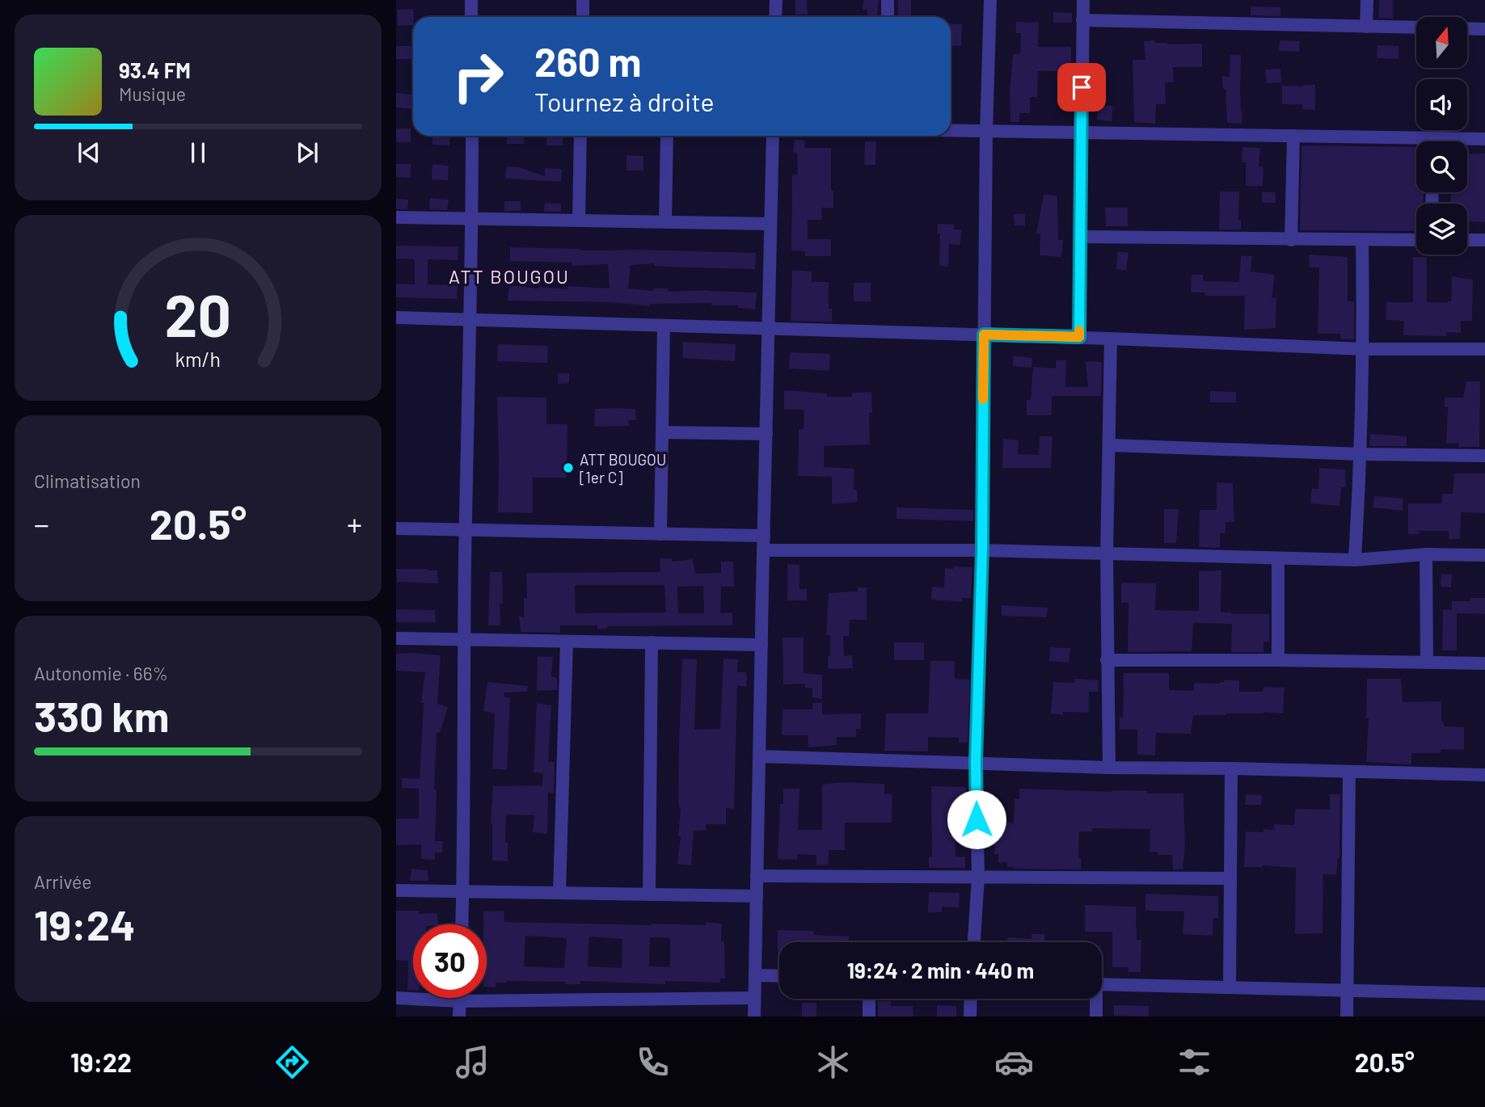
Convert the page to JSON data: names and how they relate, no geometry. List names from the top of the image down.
{
  "districts": ["ATT BOUGOU"],
  "places": ["ATT BOUGOU [1er C]"],
  "north": "top",
  "page": {
    "turn": ["260 m", "Tournez à droite"],
    "song": ["93.4 FM", "Musique"],
    "tile": [
      "Climatisation",
      ["Autonomie · 66%", "330 km"],
      ["Arrivée", "19:24"]
    ],
    "heat": ["−", "20.5°", "+"],
    "limit": "30",
    "trip": "19:24 · 2 min · 440 m",
    "tabs": ["19:22", "20.5°"],
    "gauge": ["20", "km/h"]
  }
}
